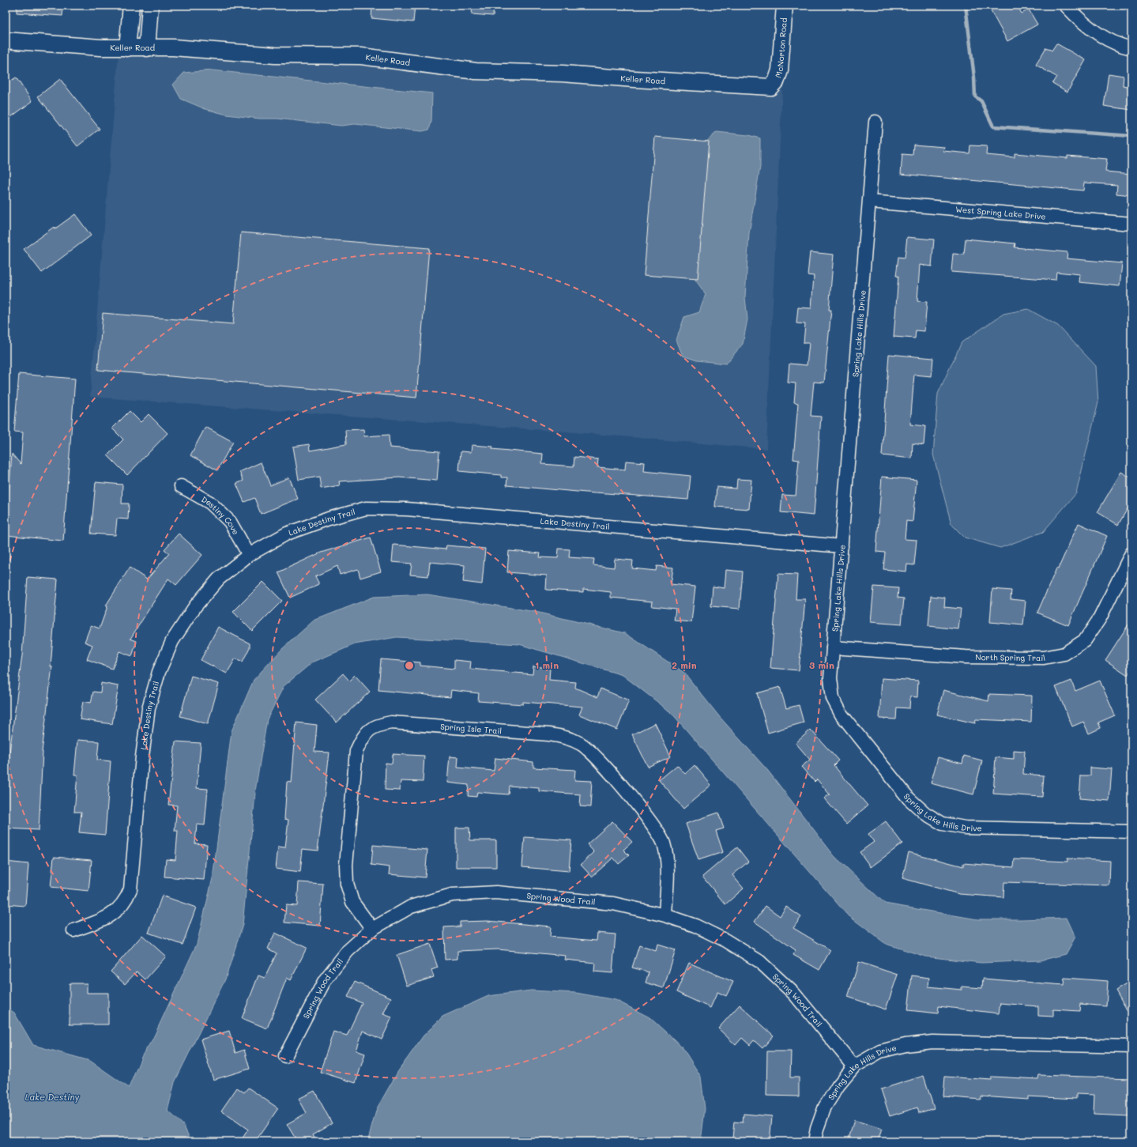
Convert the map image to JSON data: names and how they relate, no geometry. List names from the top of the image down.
{
  "streets": {
    "street": [
      "McNorton Road",
      "Keller Road",
      "West Spring Lake Drive",
      "Spring Lake Hills Drive",
      "Destiny Cove",
      "Lake Destiny Trail",
      "North Spring Trail",
      "Spring Isle Trail",
      "Spring Wood Trail"
    ]
  },
  "crossings": [
    ["McNorton Road", "Keller Road"],
    ["West Spring Lake Drive", "Spring Lake Hills Drive"],
    ["Spring Lake Hills Drive", "Lake Destiny Trail"],
    ["Spring Lake Hills Drive", "North Spring Trail"],
    ["Spring Lake Hills Drive", "Spring Wood Trail"],
    ["Destiny Cove", "Lake Destiny Trail"],
    ["Spring Isle Trail", "Spring Wood Trail"]
  ],
  "water": ["Lake Destiny"],
  "rings": ["1 min", "2 min", "3 min"]
}
